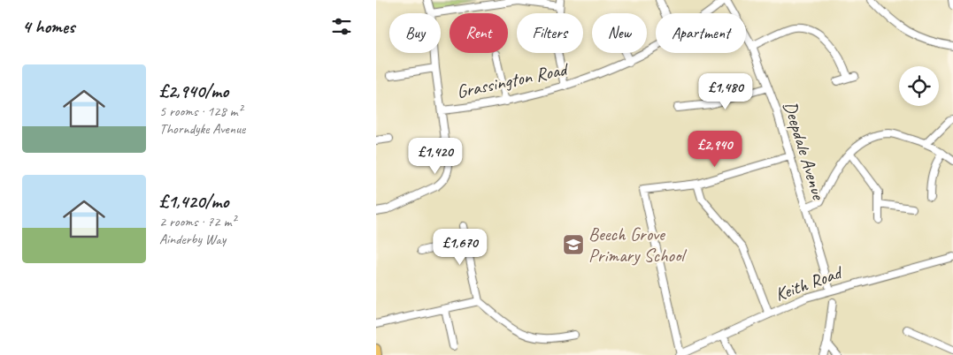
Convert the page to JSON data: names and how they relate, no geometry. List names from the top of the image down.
{
  "streets": {
    "street": ["Grassington Road", "Deepdale Avenue", "Keith Road"]
  },
  "crossings": [
    ["Grassington Road", "Deepdale Avenue"],
    ["Deepdale Avenue", "Keith Road"]
  ],
  "places": {
    "school or university": ["Beech Grove Primary School"]
  },
  "page": {
    "heading": "4 homes",
    "chip": [
      "Buy",
      "Rent",
      "Filters",
      "New",
      "Apartment"
    ],
    "list": [
      {
        "name": "£2,940/mo",
        "note": "5 rooms · 128 m² · Thorndyke Avenue"
      },
      {
        "name": "£1,420/mo",
        "note": "2 rooms · 72 m² · Ainderby Way"
      }
    ],
    "price": [
      "£1,480",
      "£2,940",
      "£1,420",
      "£1,670"
    ]
  }
}
